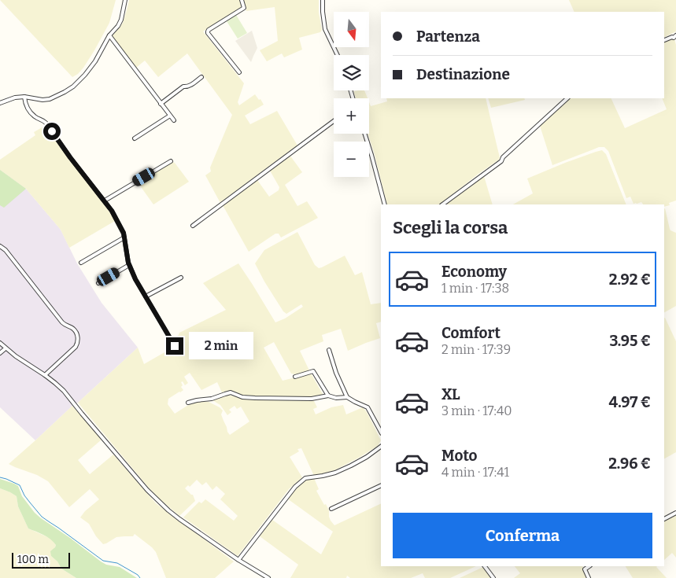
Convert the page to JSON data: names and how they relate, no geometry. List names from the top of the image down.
{
  "scale_bar": "100 m",
  "north": "bottom",
  "page": {
    "map_buttons": ["+", "−"],
    "banner": ["Partenza", "Destinazione"],
    "heading": "Scegli la corsa",
    "list": [
      {
        "name": "Economy",
        "note": "1 min · 17:38",
        "value": "2.92 €"
      },
      {
        "name": "Comfort",
        "note": "2 min · 17:39",
        "value": "3.95 €"
      },
      {
        "name": "XL",
        "note": "3 min · 17:40",
        "value": "4.97 €"
      },
      {
        "name": "Moto",
        "note": "4 min · 17:41",
        "value": "2.96 €"
      }
    ],
    "bubble": "2 min",
    "buttons": "Conferma",
    "scale": "100 m"
  }
}
